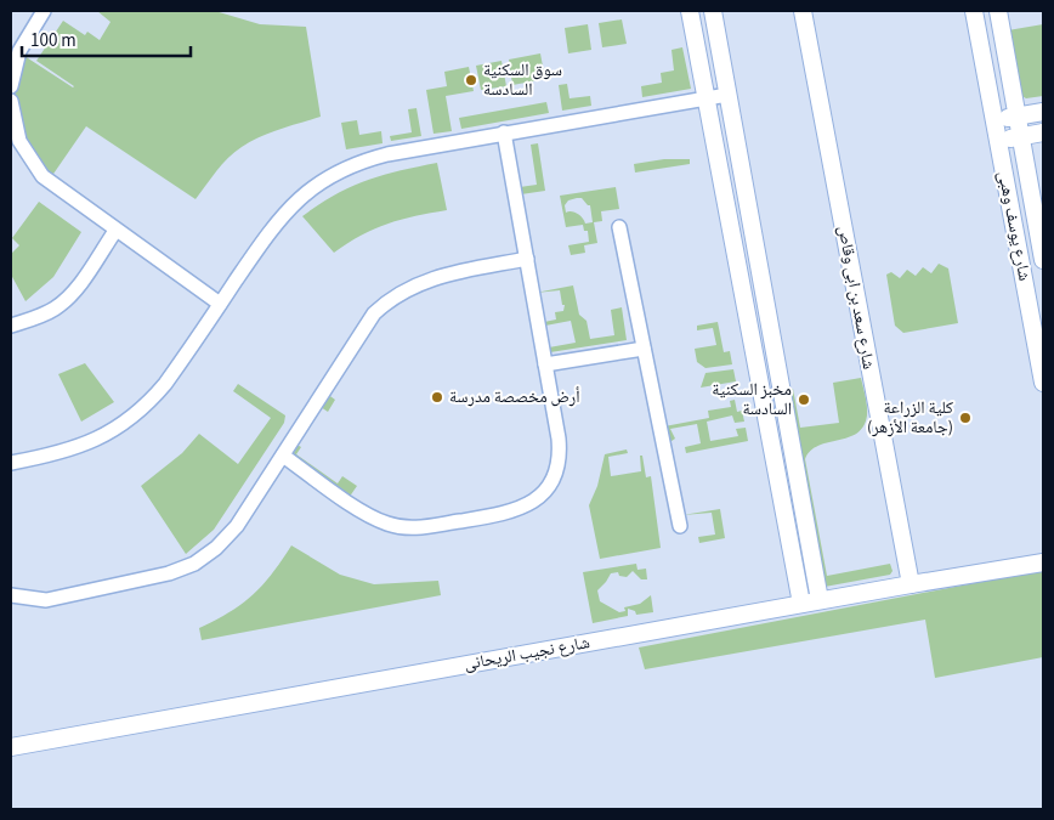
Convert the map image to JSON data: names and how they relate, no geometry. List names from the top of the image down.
{
  "streets": {
    "street": ["شارع يوسف وهبى", "شارع سعد بن ابى وقاص", "شارع نجيب الريحانى"]
  },
  "crossings": [
    ["شارع سعد بن ابى وقاص", "شارع نجيب الريحانى"]
  ],
  "places": [
    "سوق السكنية السادسة",
    "أرض مخصصة مدرسة",
    "مخبز السكنية السادسة",
    "كلية الزراعة (جامعة الأزهر)"
  ],
  "scale_bar": "100 m"
}
